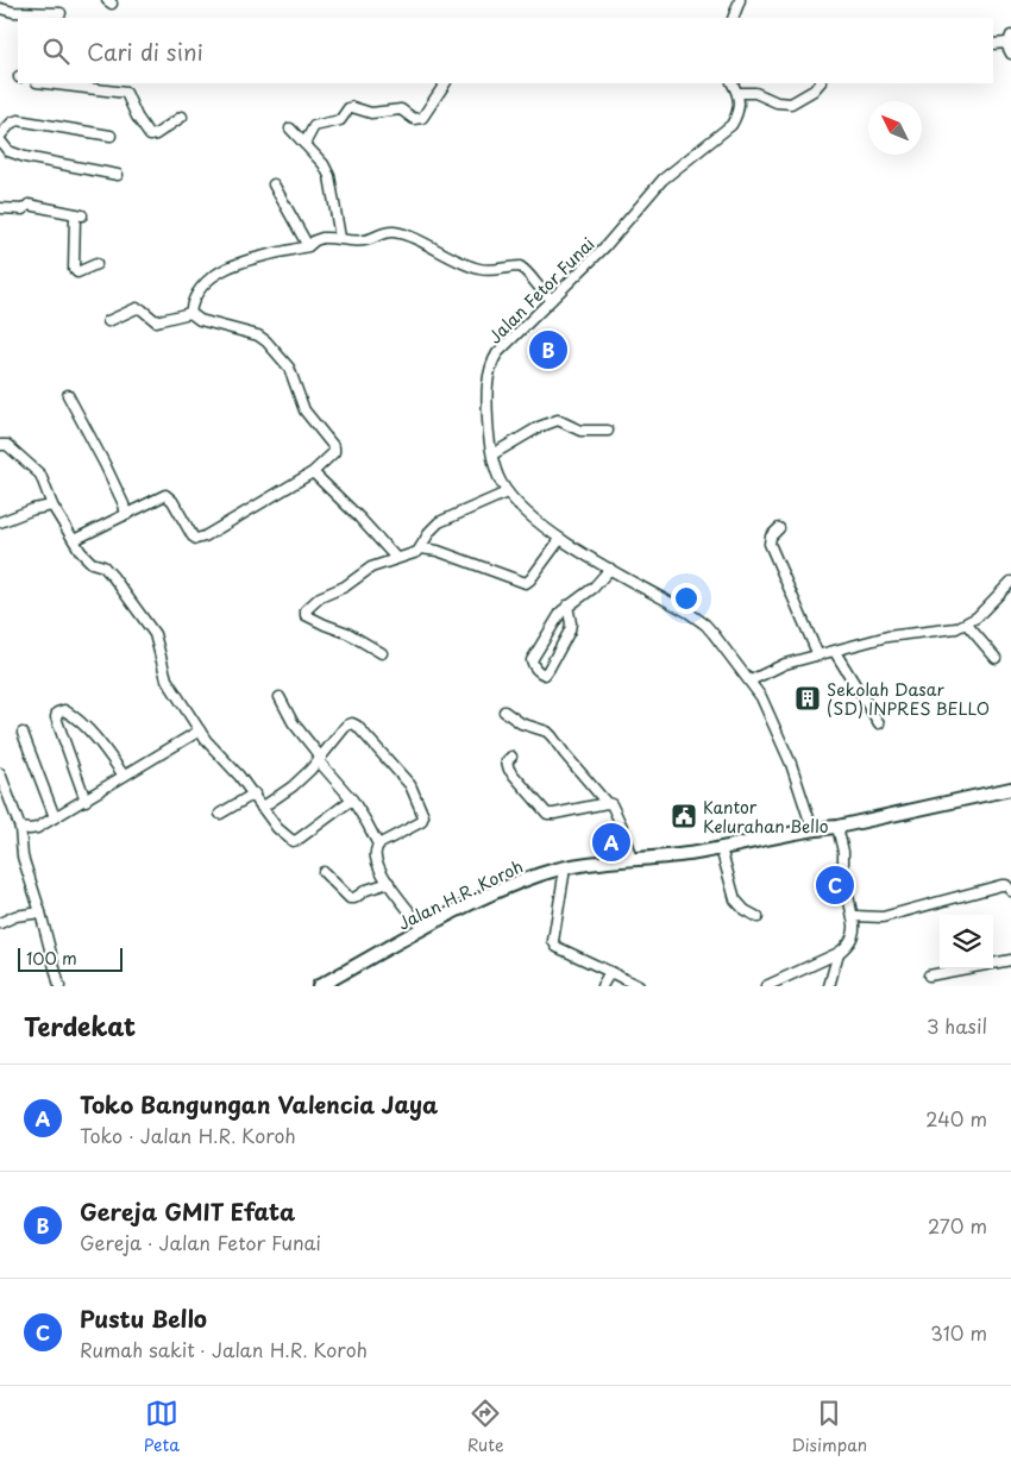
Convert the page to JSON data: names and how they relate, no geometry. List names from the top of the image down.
{
  "streets": {
    "main road": ["Jalan H.R. Koroh"],
    "street": ["Jalan Fetor Funai"]
  },
  "crossings": [
    ["Jalan Fetor Funai", "Jalan H.R. Koroh"]
  ],
  "places": {
    "building": ["Sekolah Dasar (SD) INPRES BELLO"],
    "public building": ["Kantor Kelurahan Bello"]
  },
  "scale_bar": "100 m",
  "north": "top left",
  "page": {
    "search": "Cari di sini",
    "pins": ["B", "A", "C"],
    "scale": "100 m",
    "heading": ["Terdekat", "3 hasil"],
    "list": [
      {
        "mark": "A",
        "name": "Toko Bangungan Valencia Jaya",
        "note": "Toko · Jalan H.R. Koroh",
        "value": "240 m"
      },
      {
        "mark": "B",
        "name": "Gereja GMIT Efata",
        "note": "Gereja · Jalan Fetor Funai",
        "value": "270 m"
      },
      {
        "mark": "C",
        "name": "Pustu Bello",
        "note": "Rumah sakit · Jalan H.R. Koroh",
        "value": "310 m"
      }
    ],
    "nav": ["Peta", "Rute", "Disimpan"]
  }
}
